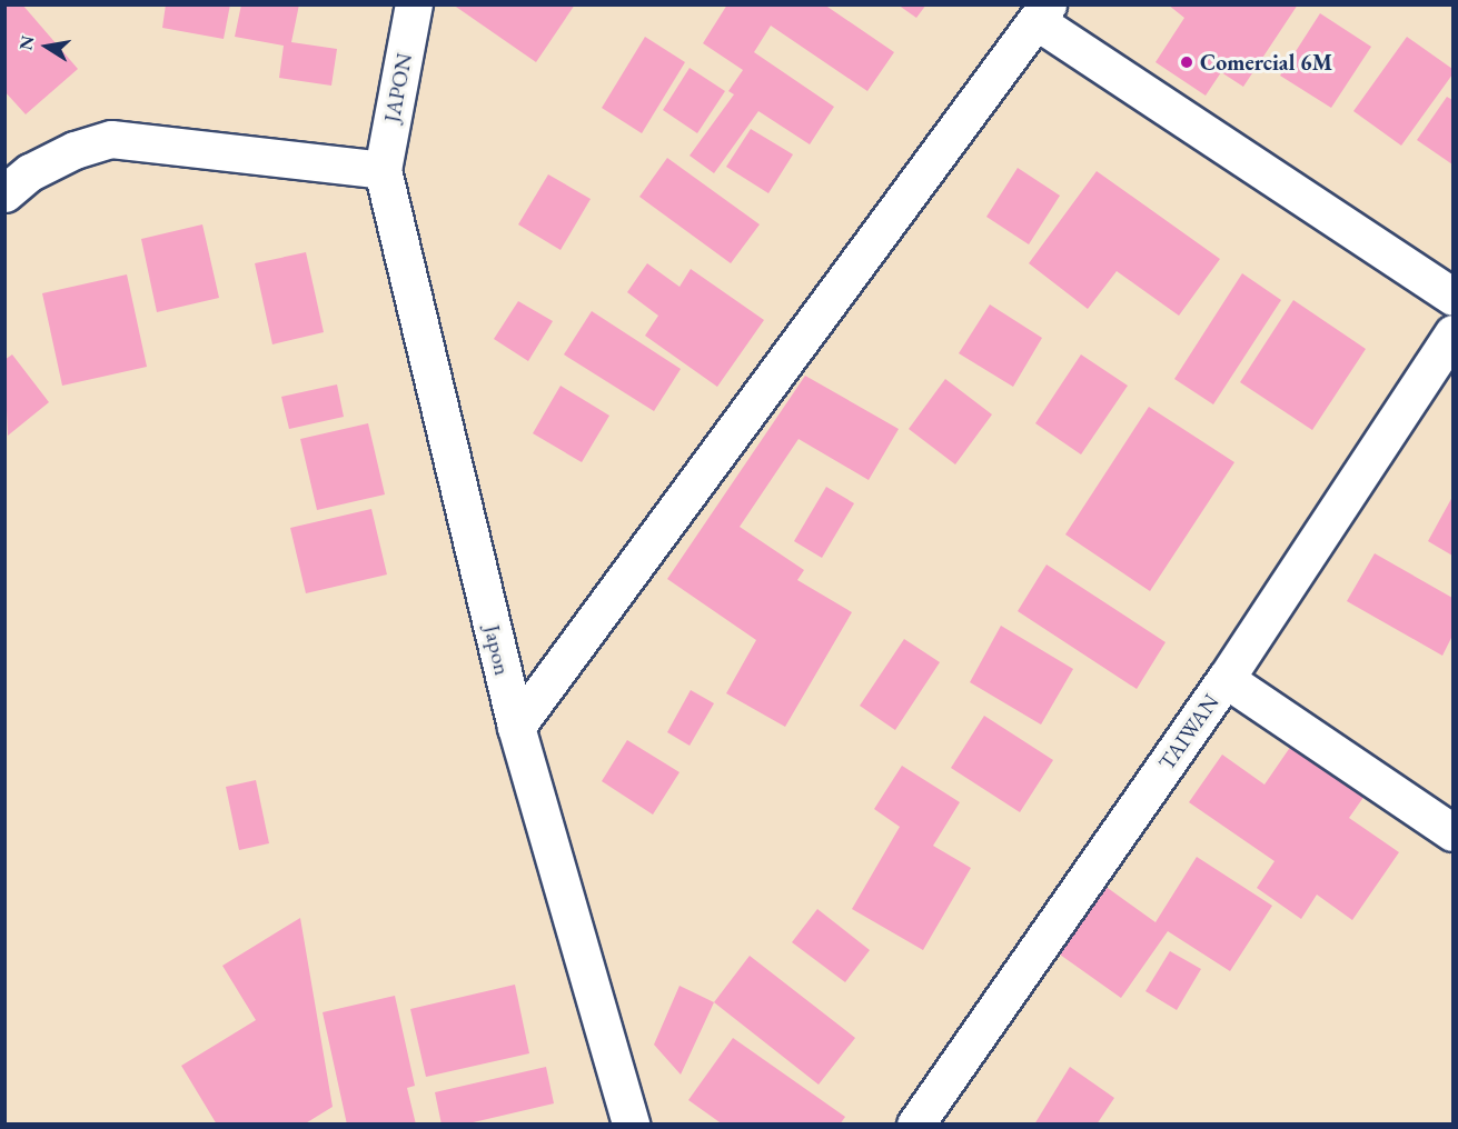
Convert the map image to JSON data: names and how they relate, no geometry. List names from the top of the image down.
{
  "streets": {
    "street": ["JAPON", "Japon", "TAIWAN"]
  },
  "crossings": [
    ["JAPON", "Japon"]
  ],
  "places": ["Comercial 6M"],
  "north": "left"
}
